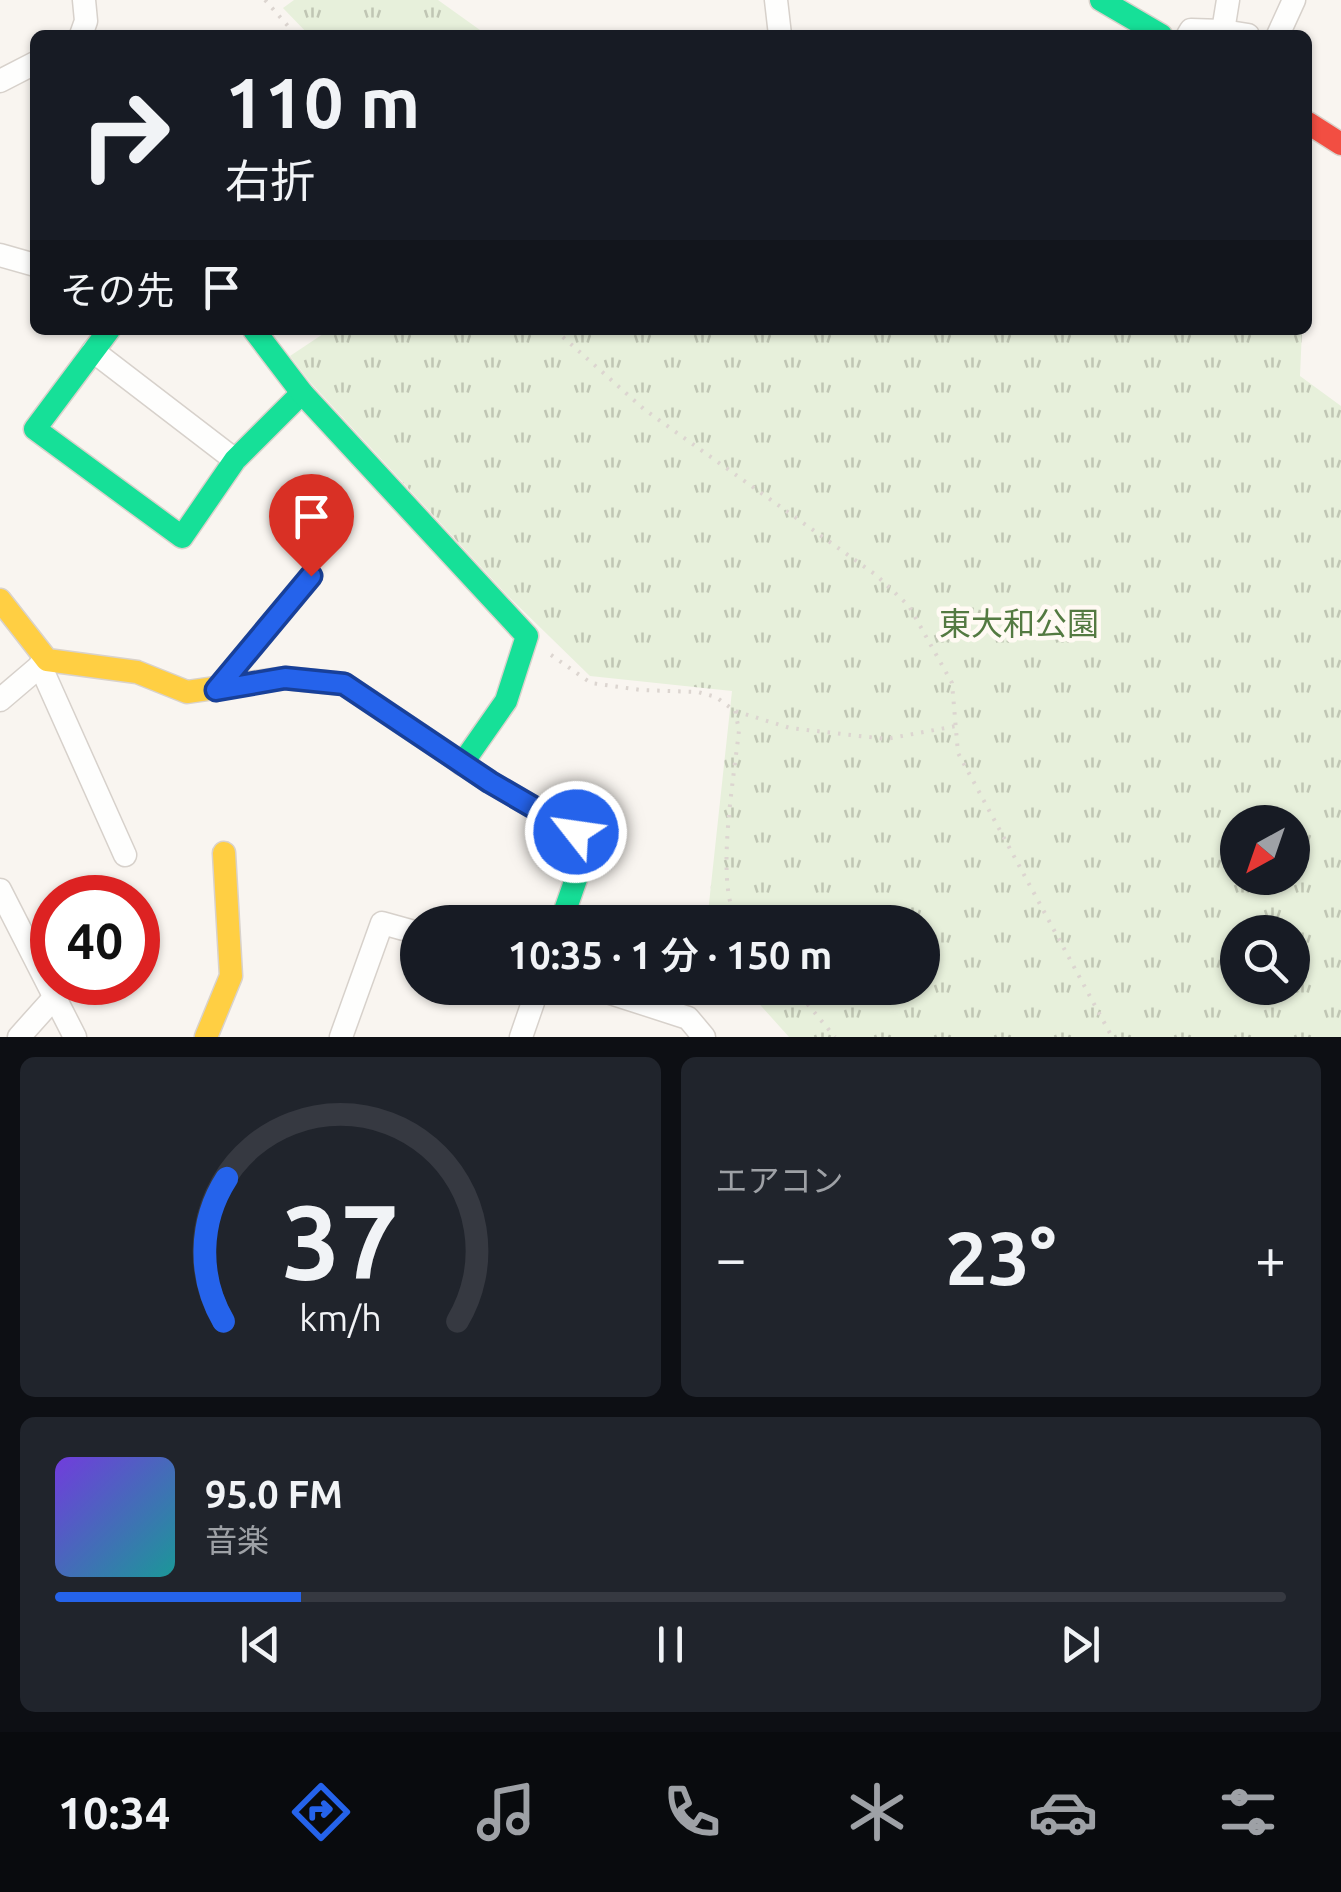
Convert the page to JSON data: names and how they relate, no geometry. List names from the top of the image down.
{
  "parks": ["東大和公園"],
  "north": "bottom left",
  "page": {
    "turn": ["110 m", "右折"],
    "then": "その先",
    "limit": "40",
    "trip": "10:35 · 1 分 · 150 m",
    "tile": "エアコン",
    "heat": ["−", "23°", "+"],
    "song": ["95.0 FM", "音楽"],
    "tabs": "10:34",
    "gauge": ["37", "km/h"]
  }
}
